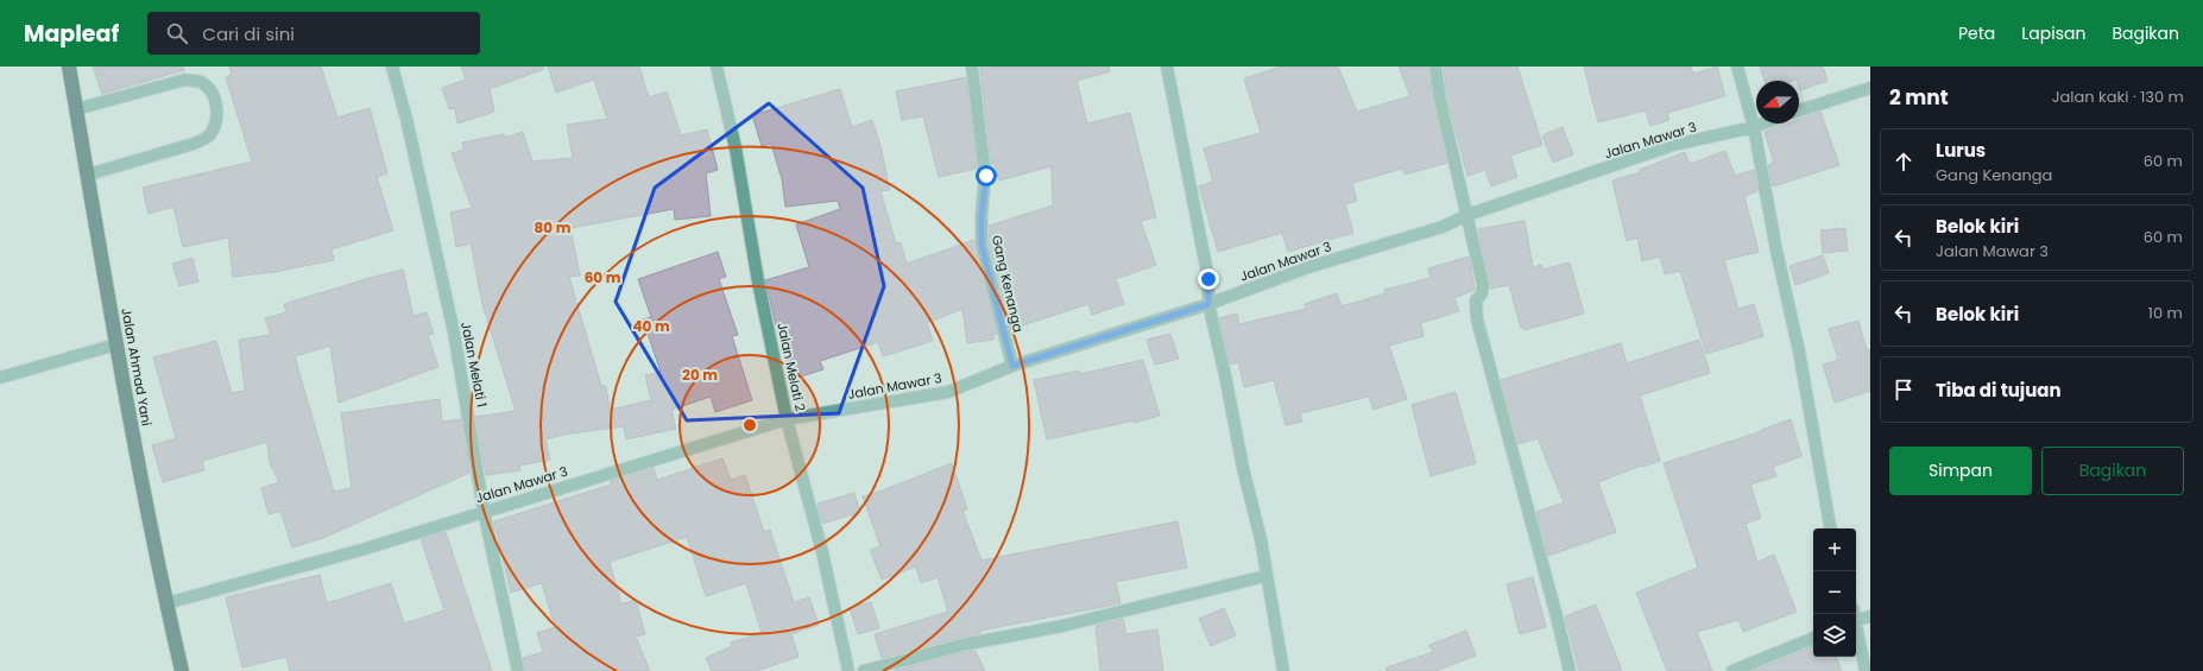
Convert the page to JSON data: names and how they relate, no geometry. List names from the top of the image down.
{
  "streets": {
    "highway": ["Jalan Ahmad Yani"],
    "street": [
      "Jalan Mawar 3",
      "Gang Kenanga",
      "Jalan Melati 1",
      "Jalan Melati 2"
    ]
  },
  "crossings": [
    ["Jalan Mawar 3", "Gang Kenanga"],
    ["Jalan Mawar 3", "Jalan Melati 1"],
    ["Jalan Mawar 3", "Jalan Ahmad Yani"],
    ["Jalan Mawar 3", "Jalan Melati 2"]
  ],
  "north": "left",
  "page": {
    "header": "Mapleaf",
    "search": "Cari di sini",
    "nav": ["Peta", "Lapisan", "Bagikan"],
    "heading": ["2 mnt", "Jalan kaki · 130 m"],
    "list": [
      ["Lurus", "Gang Kenanga", "60 m"],
      ["Belok kiri", "Jalan Mawar 3", "60 m"],
      ["Belok kiri", "10 m"],
      "Tiba di tujuan"
    ],
    "buttons": ["Simpan", "Bagikan"],
    "map_buttons": ["+", "−"]
  },
  "rings": [
    "80 m",
    "60 m",
    "40 m",
    "20 m"
  ]
}
